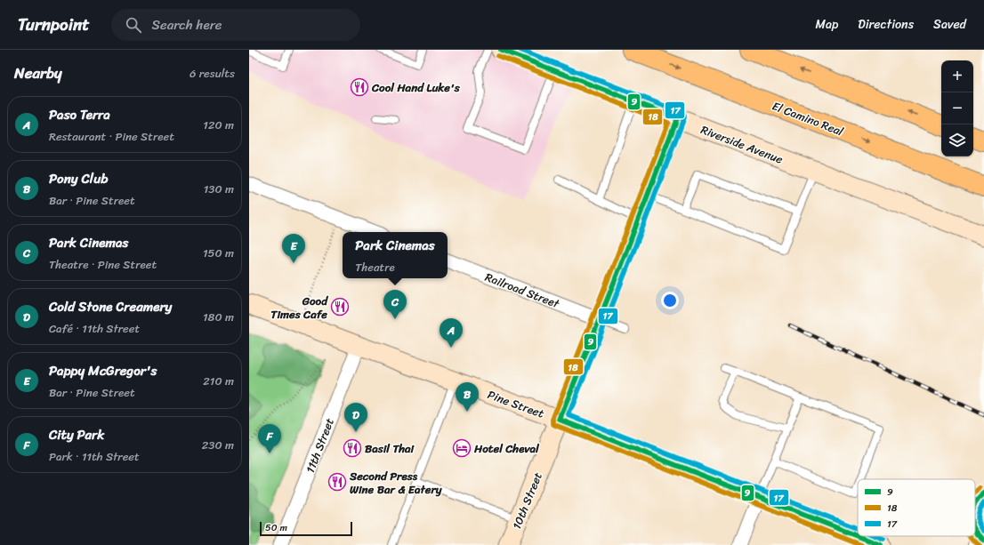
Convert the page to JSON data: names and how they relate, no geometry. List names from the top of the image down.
{
  "streets": {
    "highway": ["El Camino Real"],
    "street": [
      "Riverside Avenue",
      "Railroad Street",
      "Pine Street",
      "11th Street",
      "10th Street"
    ]
  },
  "crossings": [
    ["Riverside Avenue", "10th Street"],
    ["Railroad Street", "10th Street"],
    ["Pine Street", "11th Street"],
    ["Pine Street", "10th Street"]
  ],
  "places": {
    "restaurant": [
      "Cool Hand Luke's",
      "Good Times Cafe",
      "Basil Thai",
      "Second Press Wine Bar & Eatery"
    ],
    "hotel": ["Hotel Cheval"]
  },
  "lines": ["transit line 9", "transit line 17", "transit line 18"],
  "legend": ["9", "18", "17"],
  "scale_bar": "50 m",
  "page": {
    "header": "Turnpoint",
    "search": "Search here",
    "nav": ["Map", "Directions", "Saved"],
    "heading": ["Nearby", "6 results"],
    "map_buttons": ["+", "−"],
    "list": [
      {
        "mark": "A",
        "name": "Paso Terra",
        "note": "Restaurant · Pine Street",
        "value": "120 m"
      },
      {
        "mark": "B",
        "name": "Pony Club",
        "note": "Bar · Pine Street",
        "value": "130 m"
      },
      {
        "mark": "C",
        "name": "Park Cinemas",
        "note": "Theatre · Pine Street",
        "value": "150 m"
      },
      {
        "mark": "D",
        "name": "Cold Stone Creamery",
        "note": "Café · 11th Street",
        "value": "180 m"
      },
      {
        "mark": "E",
        "name": "Pappy McGregor's",
        "note": "Bar · Pine Street",
        "value": "210 m"
      },
      {
        "mark": "F",
        "name": "City Park",
        "note": "Park · 11th Street",
        "value": "230 m"
      }
    ],
    "popup": ["Park Cinemas", "Theatre"],
    "pins": [
      "E",
      "C",
      "A",
      "B",
      "D",
      "F"
    ],
    "scale": "50 m"
  }
}
